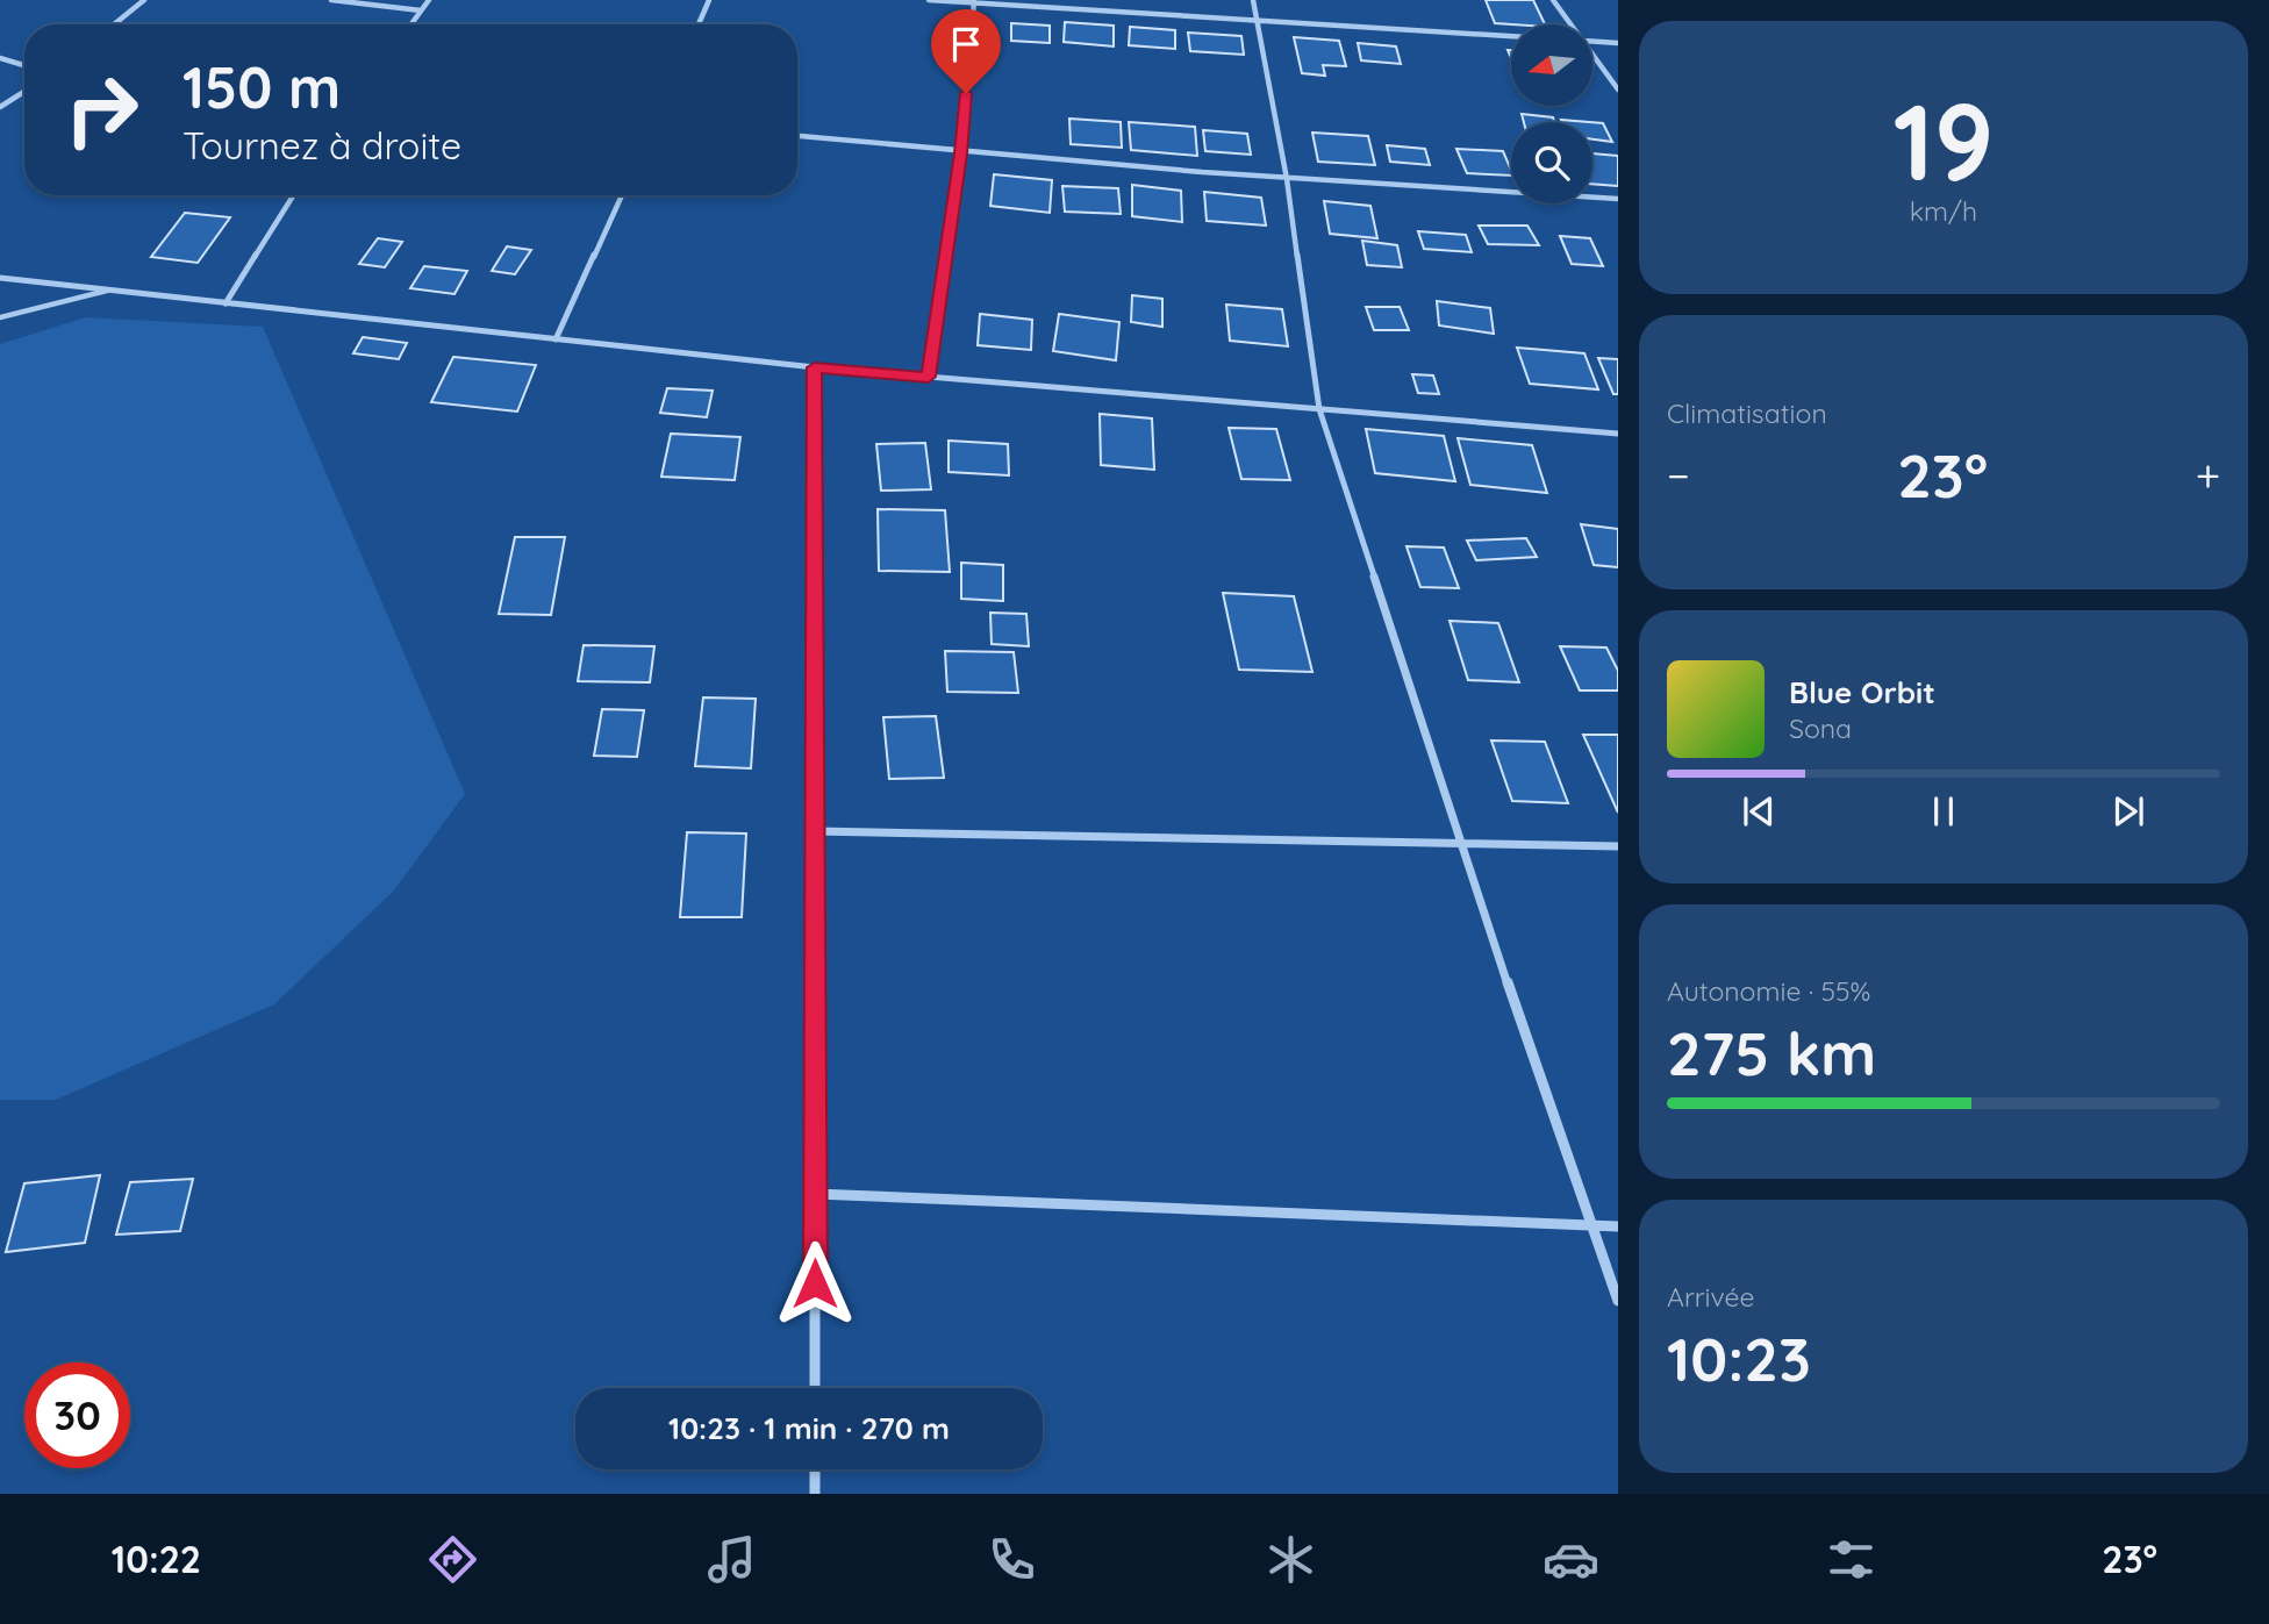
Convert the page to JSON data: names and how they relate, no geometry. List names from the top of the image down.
{
  "north": "left",
  "page": {
    "tile": [
      ["19", "km/h"],
      "Climatisation",
      ["Autonomie · 55%", "275 km"],
      ["Arrivée", "10:23"]
    ],
    "turn": ["150 m", "Tournez à droite"],
    "heat": ["−", "23°", "+"],
    "song": ["Blue Orbit", "Sona"],
    "limit": "30",
    "trip": "10:23 · 1 min · 270 m",
    "tabs": ["10:22", "23°"]
  }
}
